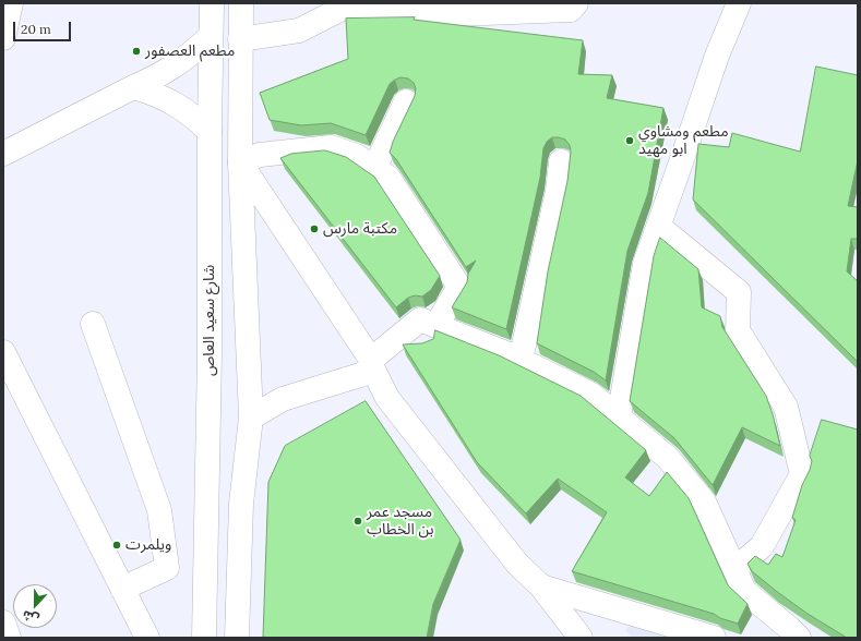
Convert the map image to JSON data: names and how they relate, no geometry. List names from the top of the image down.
{
  "streets": {
    "street": ["شارع سعيد العاص"]
  },
  "places": [
    "مطعم العصفور",
    "مطعم ومشاوي ابو مهيد",
    "مكتبة مارس",
    "مسجد عمر بن الخطاب",
    "ويلمرت"
  ],
  "scale_bar": "20 m",
  "north": "bottom"
}
